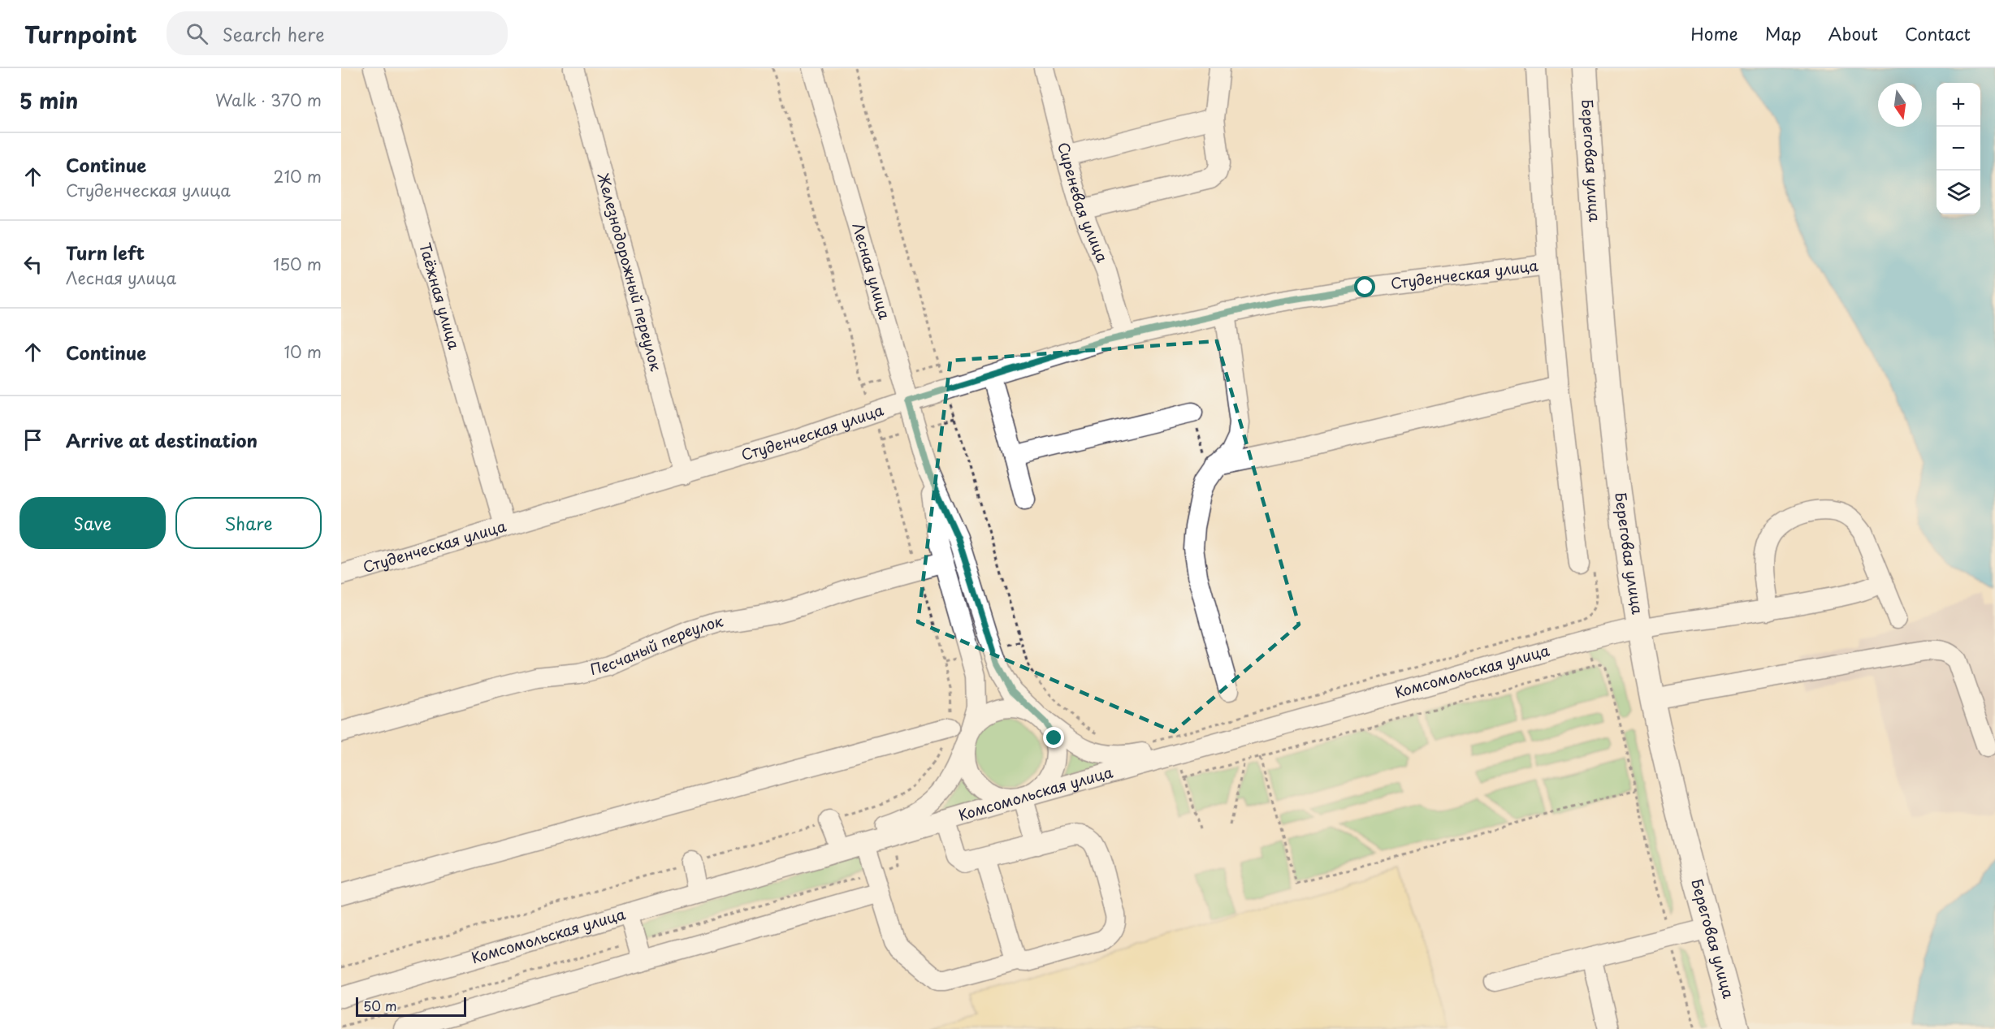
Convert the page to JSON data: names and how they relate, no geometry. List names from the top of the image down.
{
  "streets": {
    "main road": ["Береговая улица"],
    "street": [
      "Сиреневая улица",
      "Железнодорожный переулок",
      "Лесная улица",
      "Студенческая улица",
      "Таёжная улица",
      "Песчаный переулок",
      "Комсомольская улица"
    ]
  },
  "crossings": [
    ["Береговая улица", "Комсомольская улица"],
    ["Сиреневая улица", "Студенческая улица"],
    ["Железнодорожный переулок", "Студенческая улица"],
    ["Лесная улица", "Студенческая улица"],
    ["Лесная улица", "Песчаный переулок"],
    ["Лесная улица", "Комсомольская улица"],
    ["Студенческая улица", "Таёжная улица"]
  ],
  "scale_bar": "50 m",
  "north": "bottom",
  "page": {
    "header": "Turnpoint",
    "search": "Search here",
    "nav": [
      "Home",
      "Map",
      "About",
      "Contact"
    ],
    "heading": ["5 min", "Walk · 370 m"],
    "map_buttons": ["+", "−"],
    "list": [
      ["Continue", "Студенческая улица", "210 m"],
      ["Turn left", "Лесная улица", "150 m"],
      ["Continue", "10 m"],
      "Arrive at destination"
    ],
    "buttons": ["Save", "Share"],
    "scale": "50 m"
  }
}
